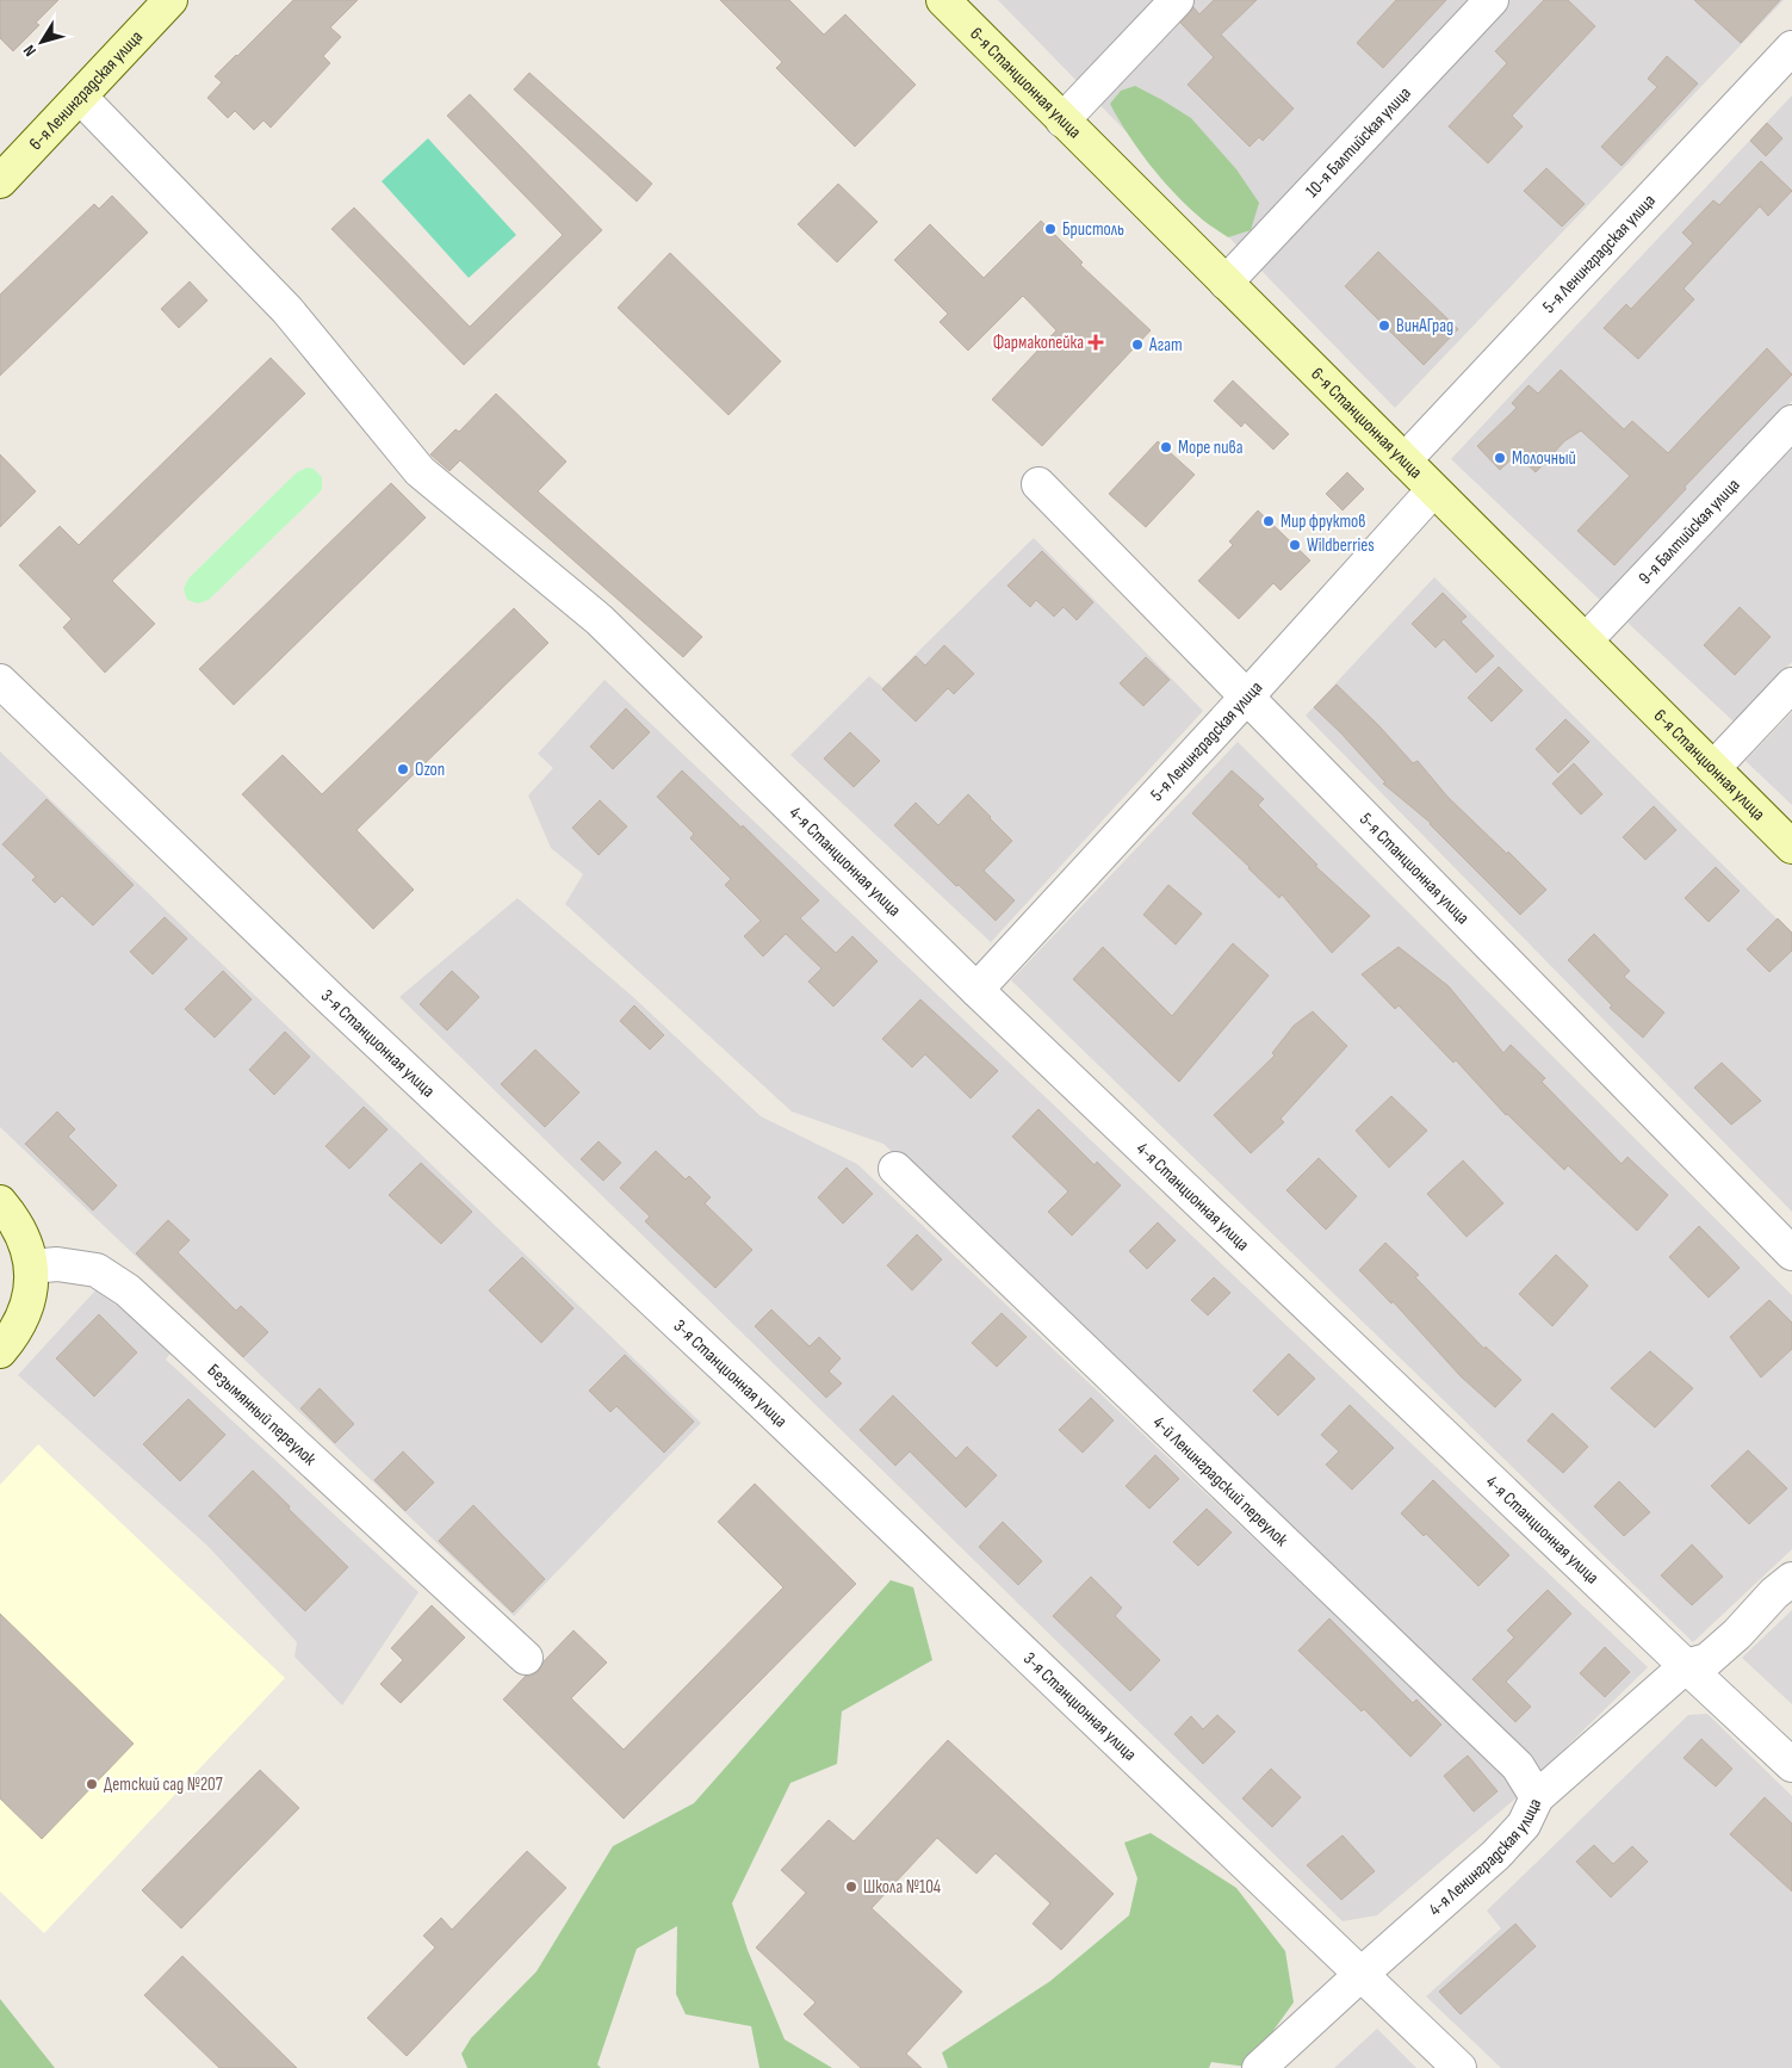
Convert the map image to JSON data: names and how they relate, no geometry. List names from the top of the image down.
{
  "streets": {
    "main road": ["6-я Станционная улица", "6-я Ленинградская улица"],
    "street": [
      "10-я Балтийская улица",
      "5-я Ленинградская улица",
      "9-я Балтийская улица",
      "4-я Станционная улица",
      "5-я Станционная улица",
      "3-я Станционная улица",
      "Безымянный переулок",
      "4-й Ленинградский переулок",
      "4-я Ленинградская улица"
    ]
  },
  "crossings": [
    ["6-я Станционная улица", "10-я Балтийская улица"],
    ["6-я Станционная улица", "5-я Ленинградская улица"],
    ["6-я Станционная улица", "9-я Балтийская улица"],
    ["6-я Ленинградская улица", "4-я Станционная улица"],
    ["5-я Ленинградская улица", "4-я Станционная улица"],
    ["5-я Ленинградская улица", "5-я Станционная улица"],
    ["4-я Станционная улица", "4-я Ленинградская улица"],
    ["3-я Станционная улица", "4-я Ленинградская улица"],
    ["4-й Ленинградский переулок", "4-я Ленинградская улица"]
  ],
  "places": {
    "other": [
      "Бристоль",
      "ВинАГрад",
      "Агат",
      "Море пива",
      "Молочный",
      "Мир фруктов",
      "Wildberries",
      "Ozon",
      "Детский сад №207",
      "Школа №104"
    ],
    "health": ["Фармакопейка"]
  },
  "north": "bottom left"
}
